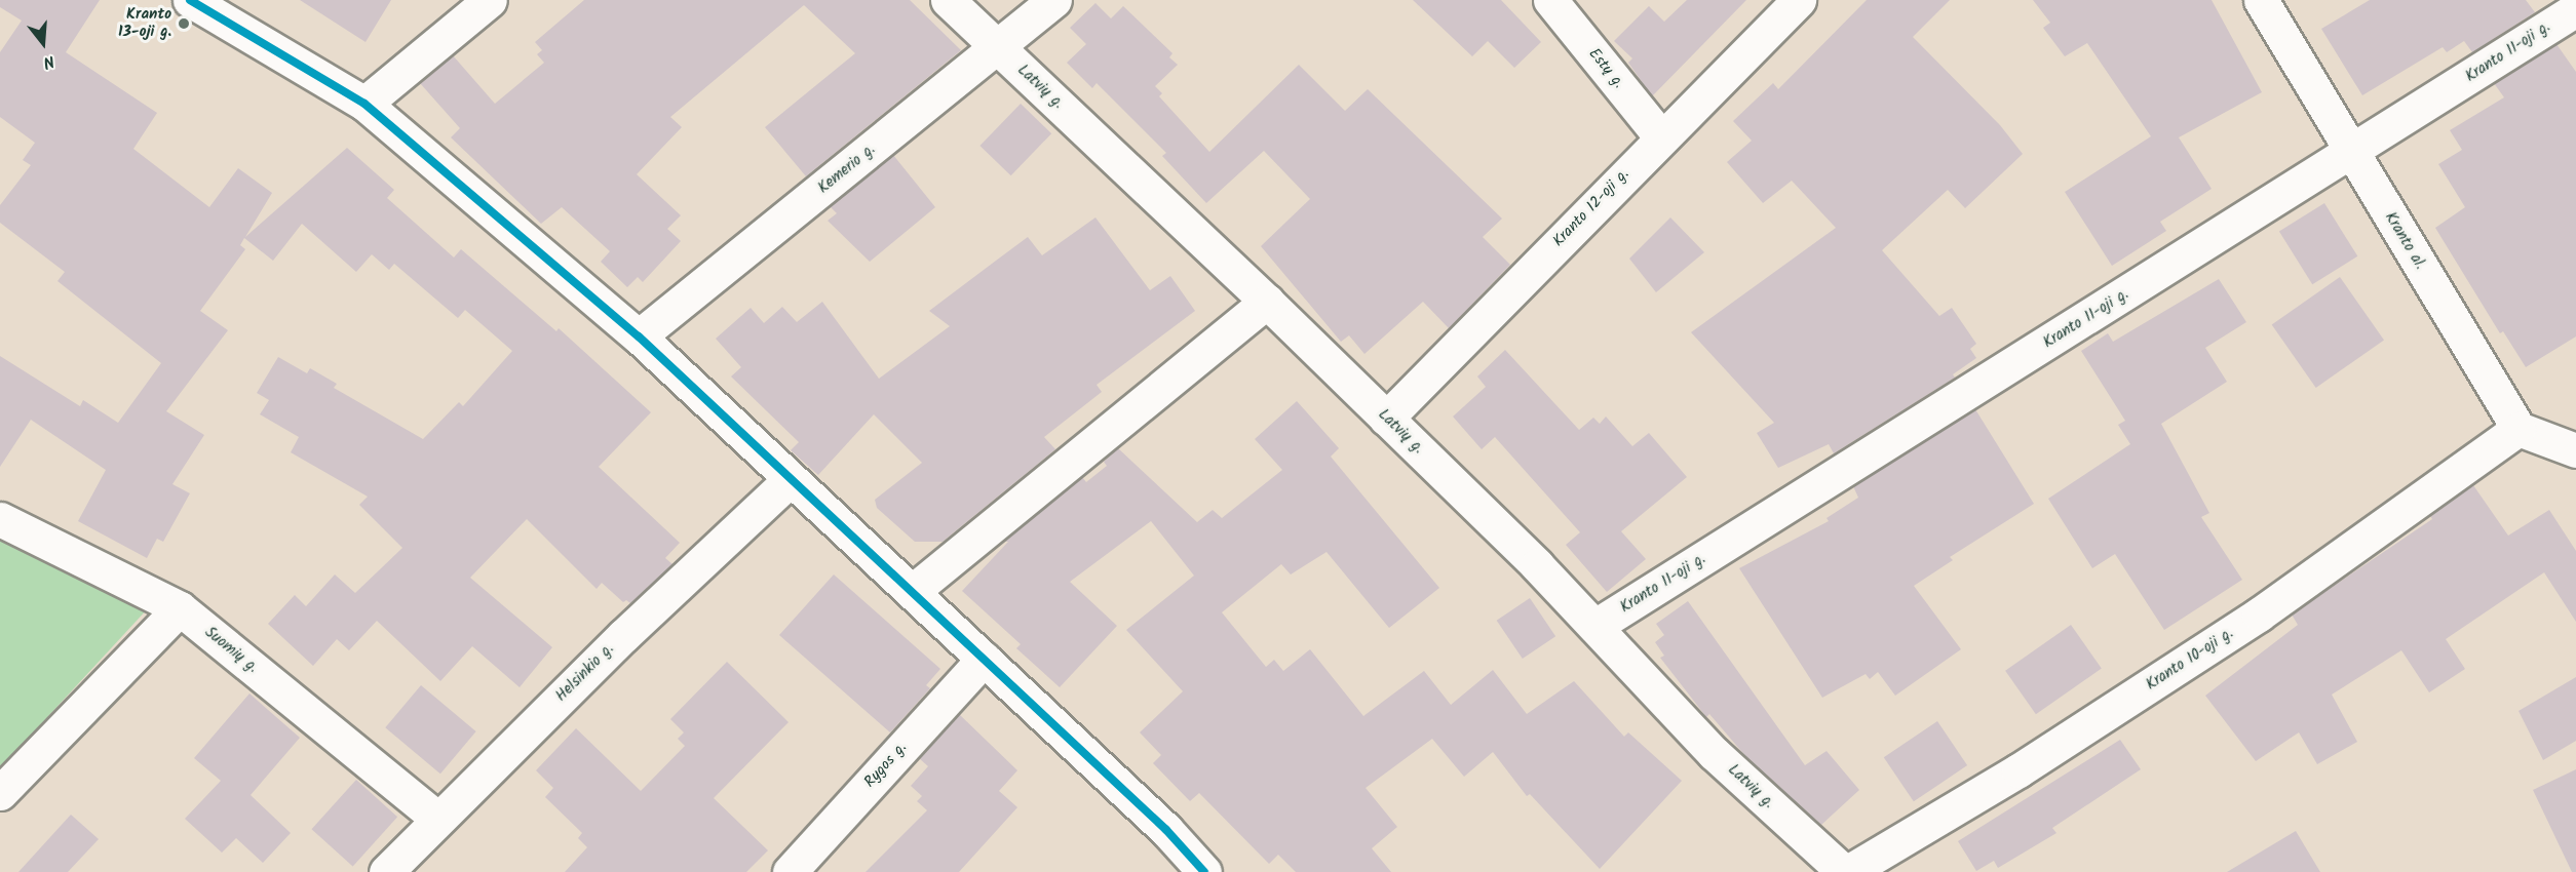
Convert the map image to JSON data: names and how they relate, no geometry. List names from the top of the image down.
{
  "streets": {
    "street": [
      "Kranto 11-oji g.",
      "Estų g.",
      "Latvių g.",
      "Kemerio g.",
      "Kranto 12-oji g.",
      "Kranto al.",
      "Suomių g.",
      "Kranto 10-oji g.",
      "Helsinkio g.",
      "Rygos g."
    ]
  },
  "crossings": [
    ["Kranto 11-oji g.", "Latvių g."],
    ["Kranto 11-oji g.", "Kranto al."],
    ["Estų g.", "Kranto 12-oji g."],
    ["Latvių g.", "Kemerio g."],
    ["Latvių g.", "Kranto 12-oji g."],
    ["Latvių g.", "Kranto 10-oji g."],
    ["Kranto al.", "Kranto 10-oji g."],
    ["Suomių g.", "Helsinkio g."]
  ],
  "places": ["Kranto 13-oji g."],
  "north": "bottom"
}
